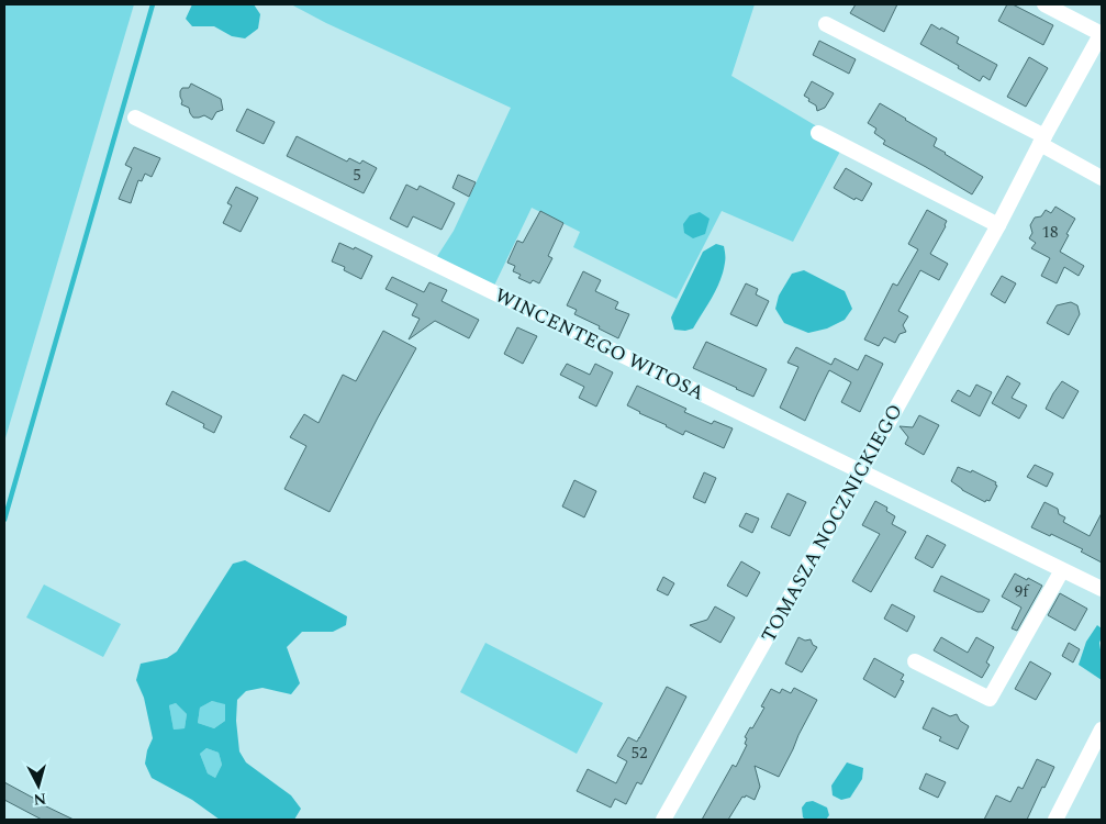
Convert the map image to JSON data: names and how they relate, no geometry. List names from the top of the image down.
{
  "streets": {
    "street": ["WINCENTEGO WITOSA", "TOMASZA NOCZNICKIEGO"]
  },
  "crossings": [
    ["WINCENTEGO WITOSA", "TOMASZA NOCZNICKIEGO"]
  ],
  "house_numbers": [
    "5",
    "18",
    "9f",
    "52"
  ],
  "north": "bottom"
}
